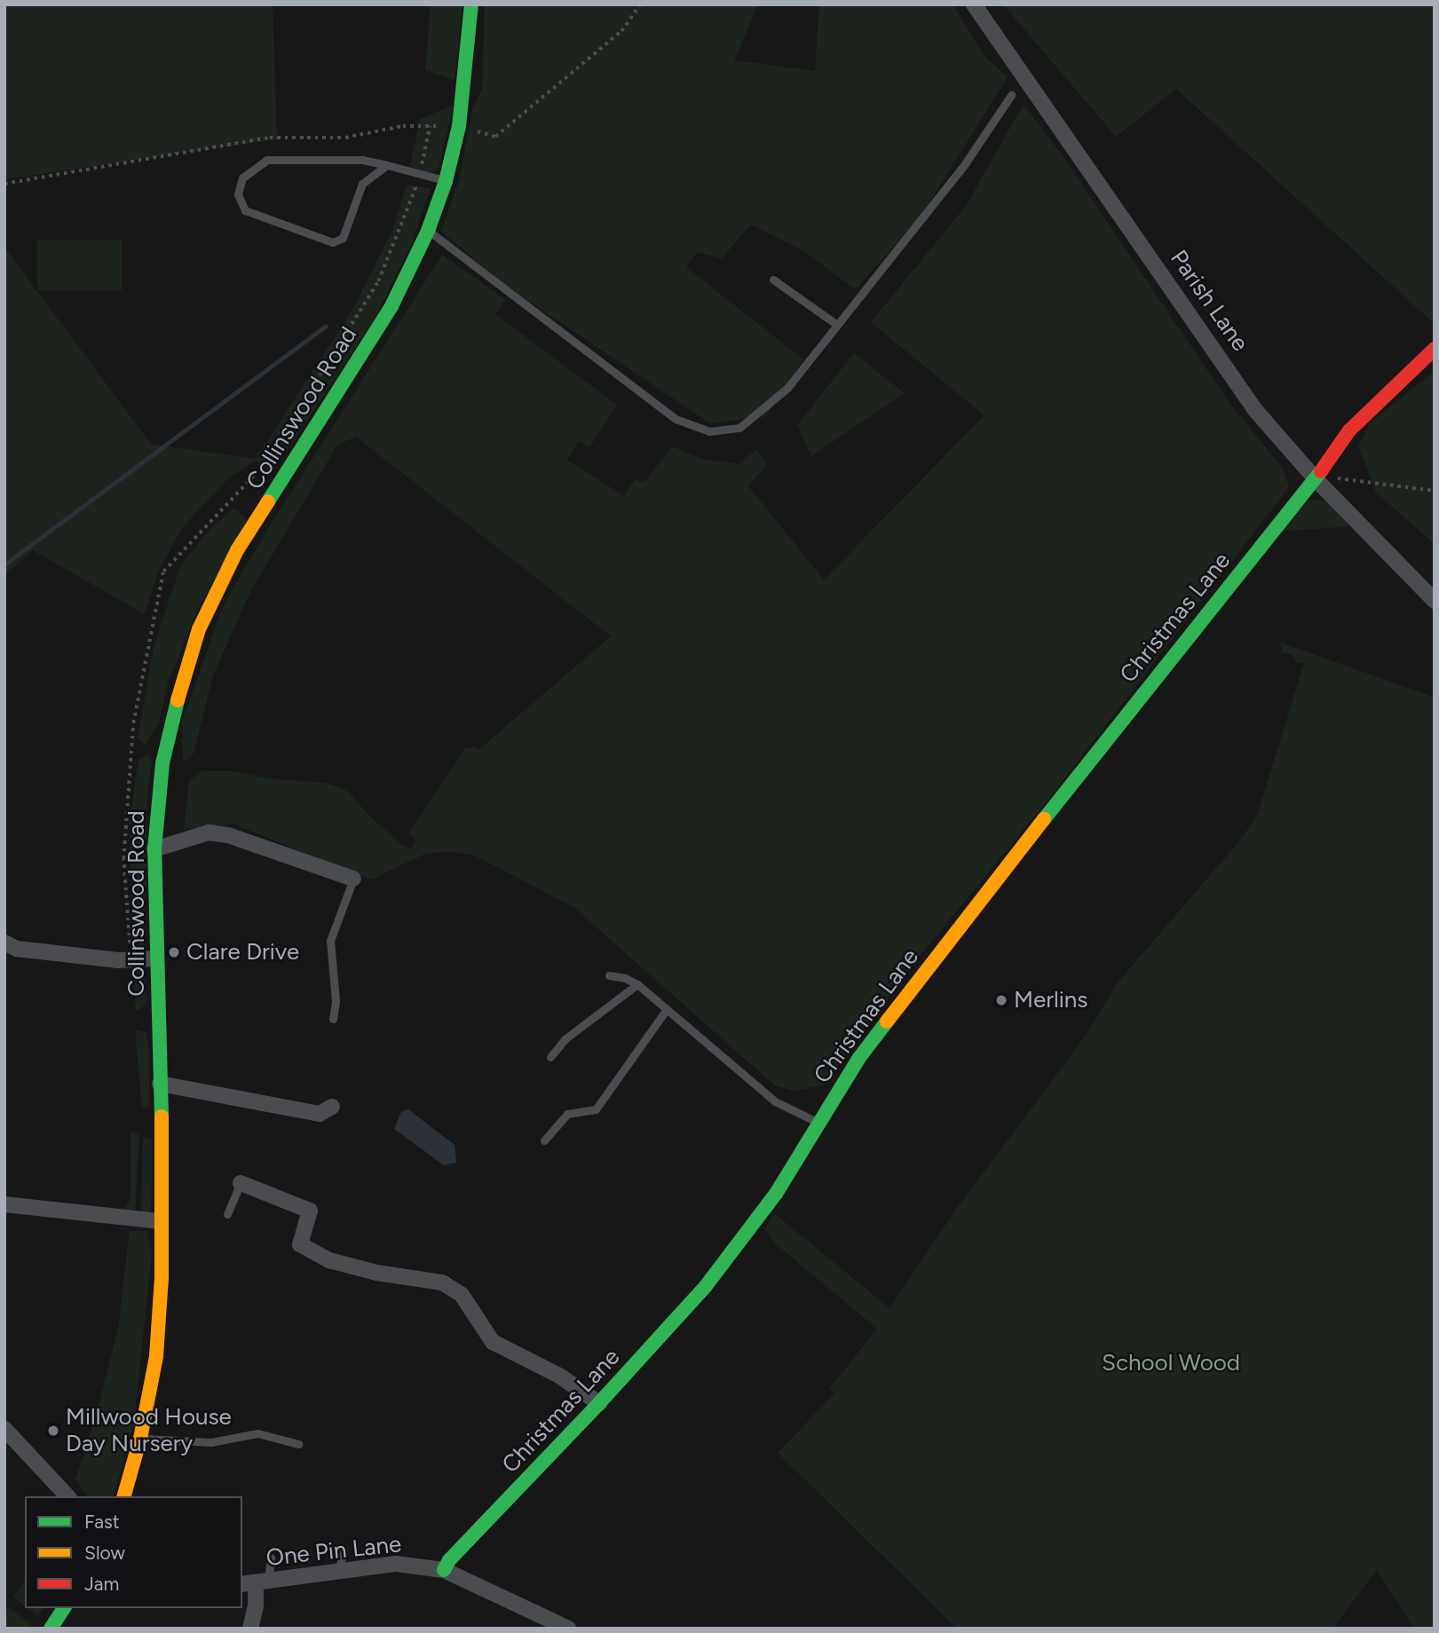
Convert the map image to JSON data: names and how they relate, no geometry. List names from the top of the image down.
{
  "streets": {
    "main road": ["Collinswood Road", "Christmas Lane"],
    "street": ["Parish Lane", "One Pin Lane"]
  },
  "crossings": [
    ["Parish Lane", "Christmas Lane"],
    ["Christmas Lane", "One Pin Lane"]
  ],
  "parks": ["School Wood"],
  "places": ["Clare Drive", "Merlins", "Millwood House Day Nursery"],
  "legend": ["Fast", "Slow", "Jam"]
}
